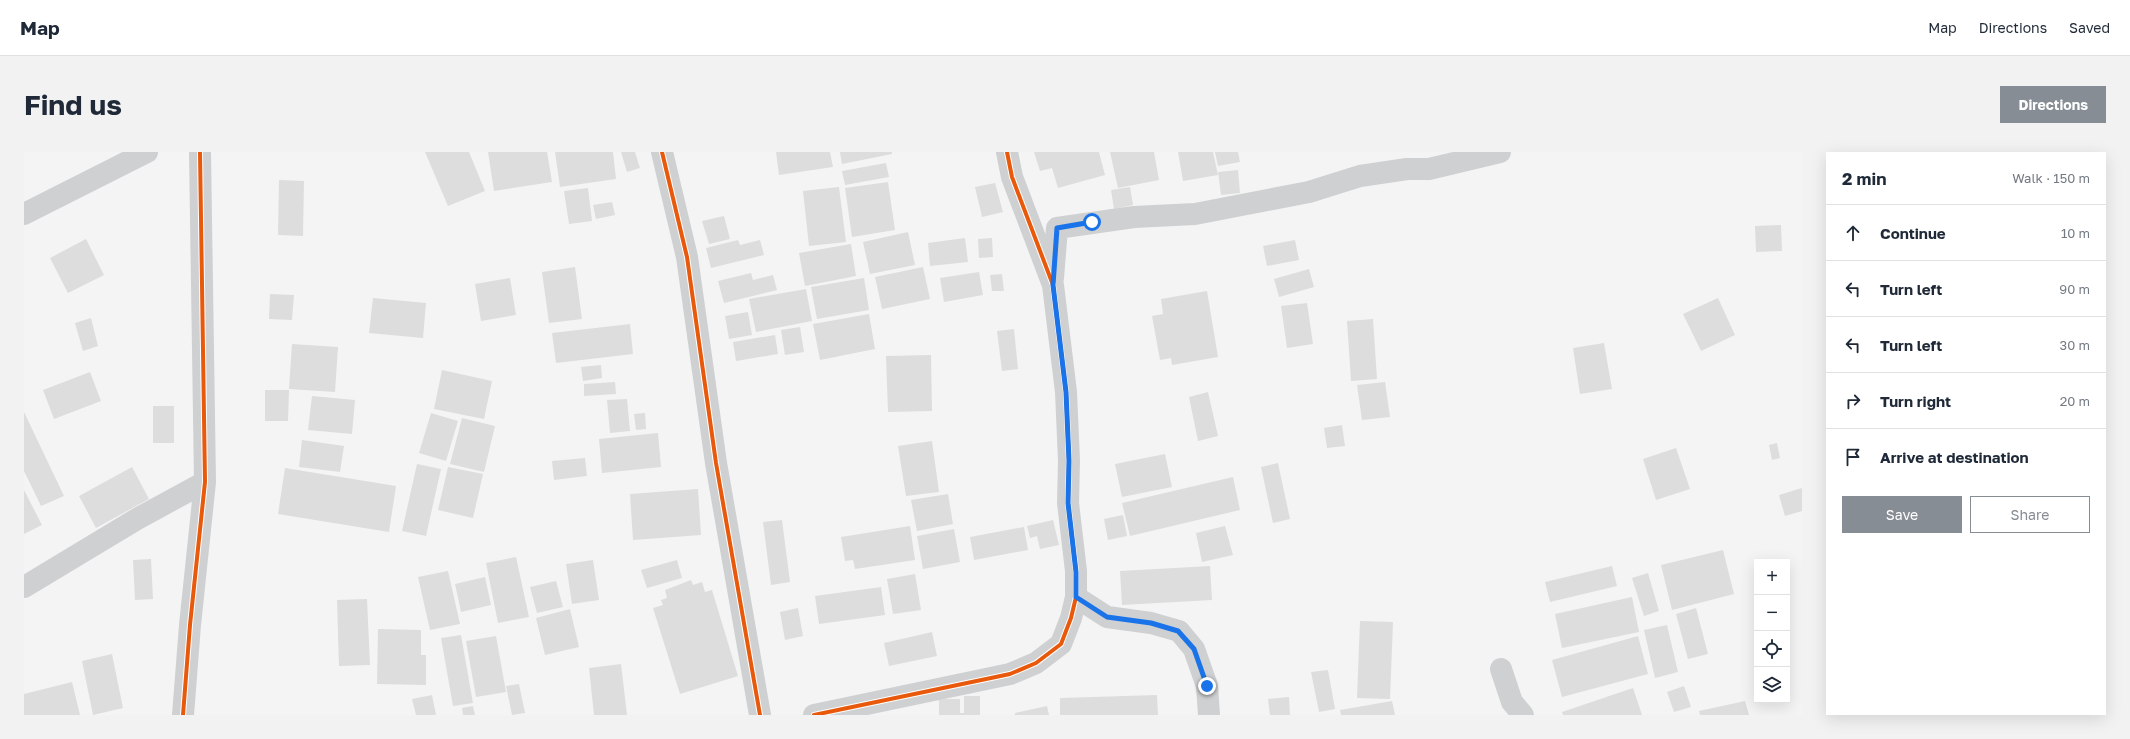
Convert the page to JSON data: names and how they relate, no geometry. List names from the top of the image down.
{
  "page": {
    "header": "Map",
    "nav": ["Map", "Directions", "Saved"],
    "buttons": [
      "Directions",
      ["Save", "Share"]
    ],
    "title": "Find us",
    "heading": ["2 min", "Walk · 150 m"],
    "list": [
      ["Continue", "10 m"],
      ["Turn left", "90 m"],
      ["Turn left", "30 m"],
      ["Turn right", "20 m"],
      "Arrive at destination"
    ],
    "map_buttons": ["+", "−"]
  }
}
